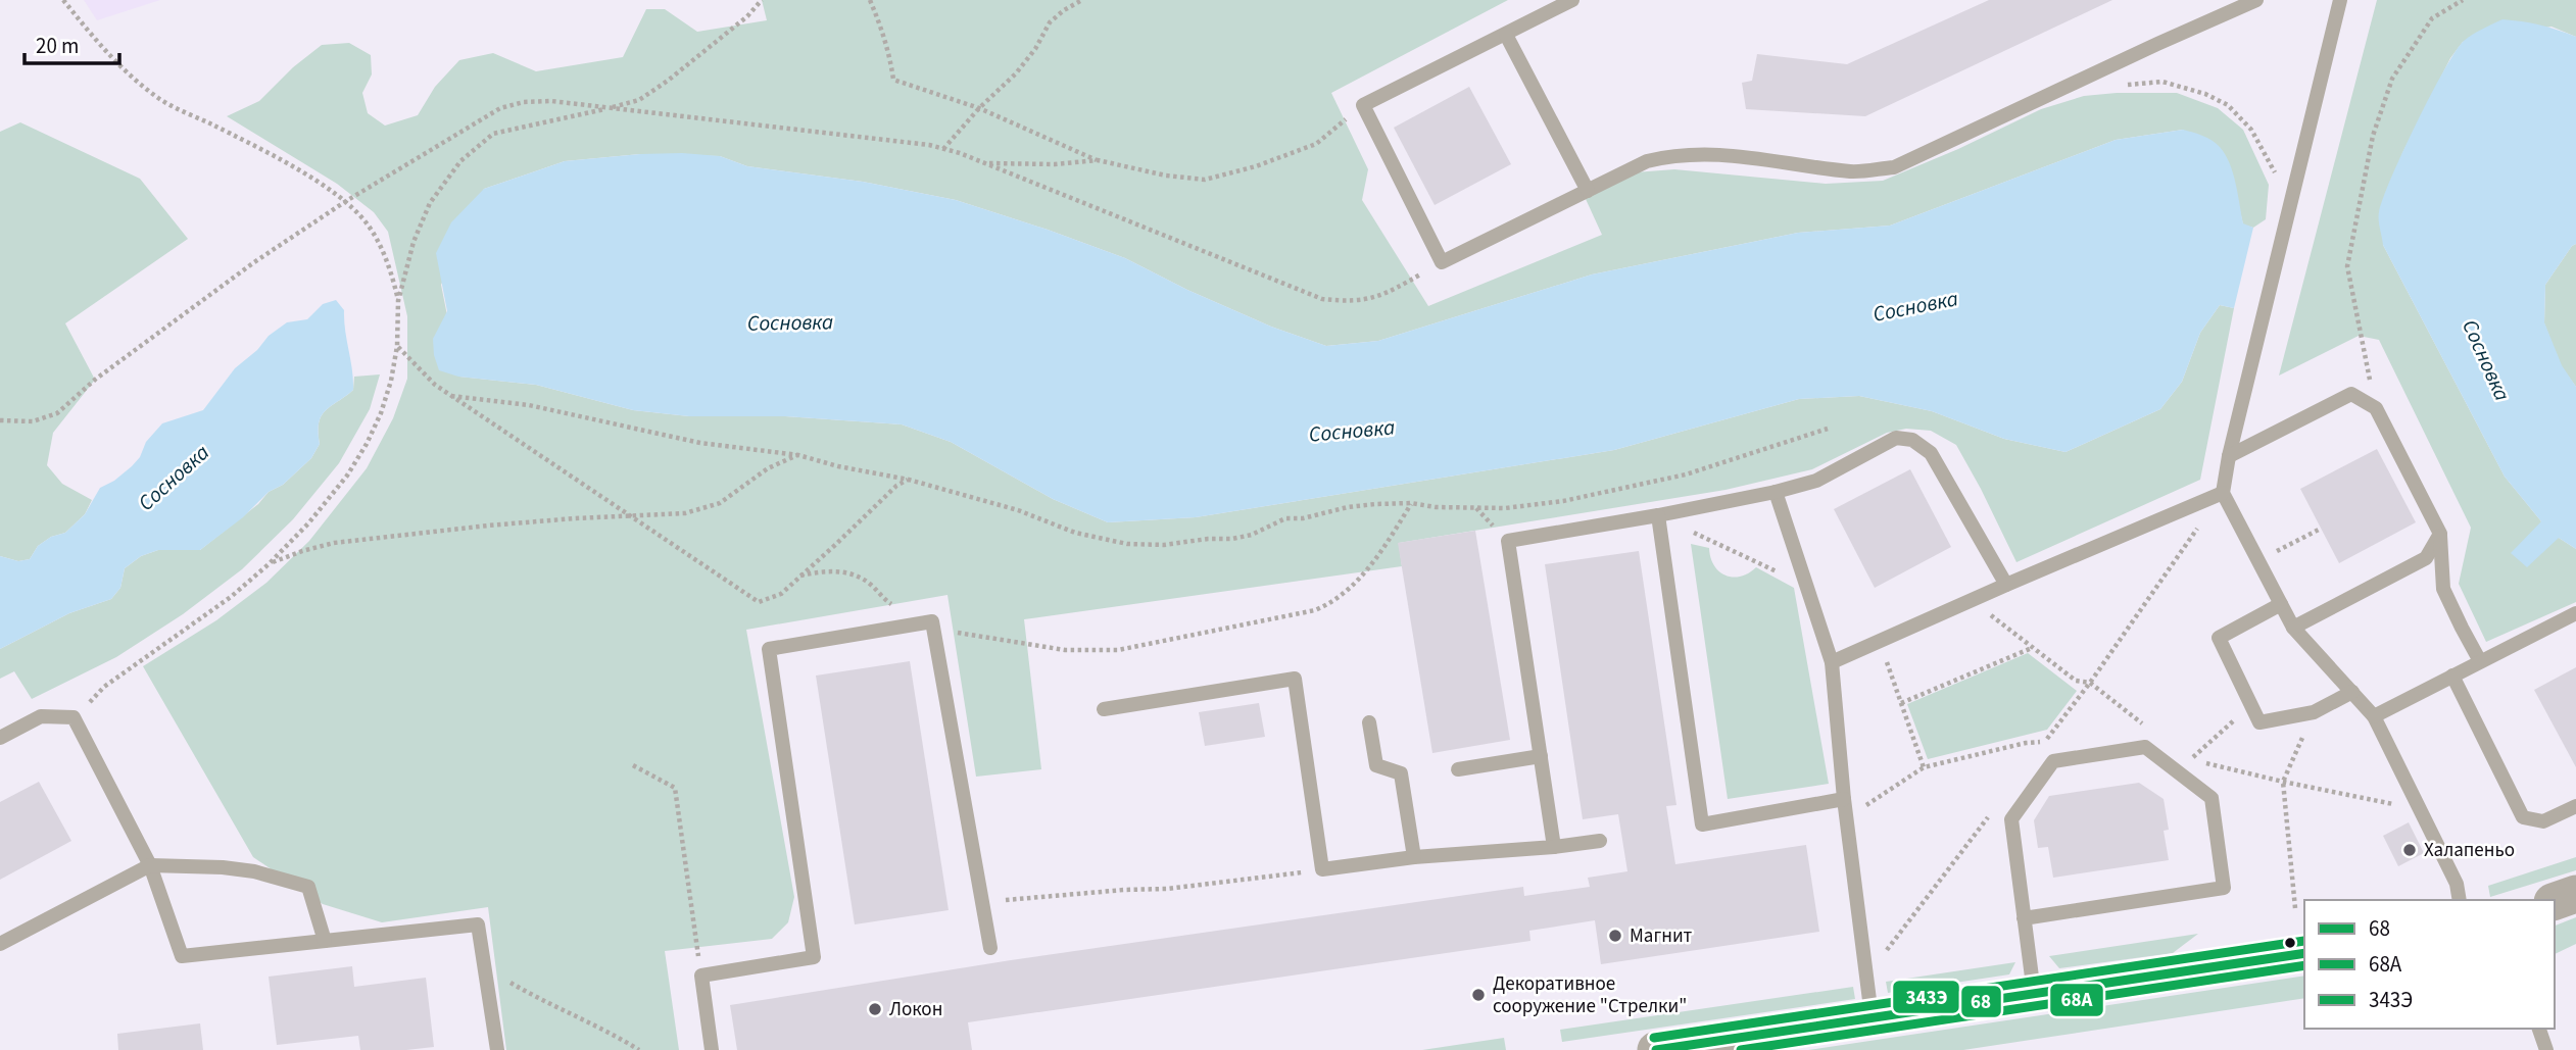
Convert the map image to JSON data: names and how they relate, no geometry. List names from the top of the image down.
{
  "water": ["Сосновка"],
  "places": [
    "Халапеньо",
    "Магнит",
    "Декоративное сооружение \"Стрелки\"",
    "Локон"
  ],
  "lines": ["transit line 343Э", "transit line 68", "transit line 68А"],
  "legend": ["68", "68А", "343Э"],
  "scale_bar": "20 m"
}
